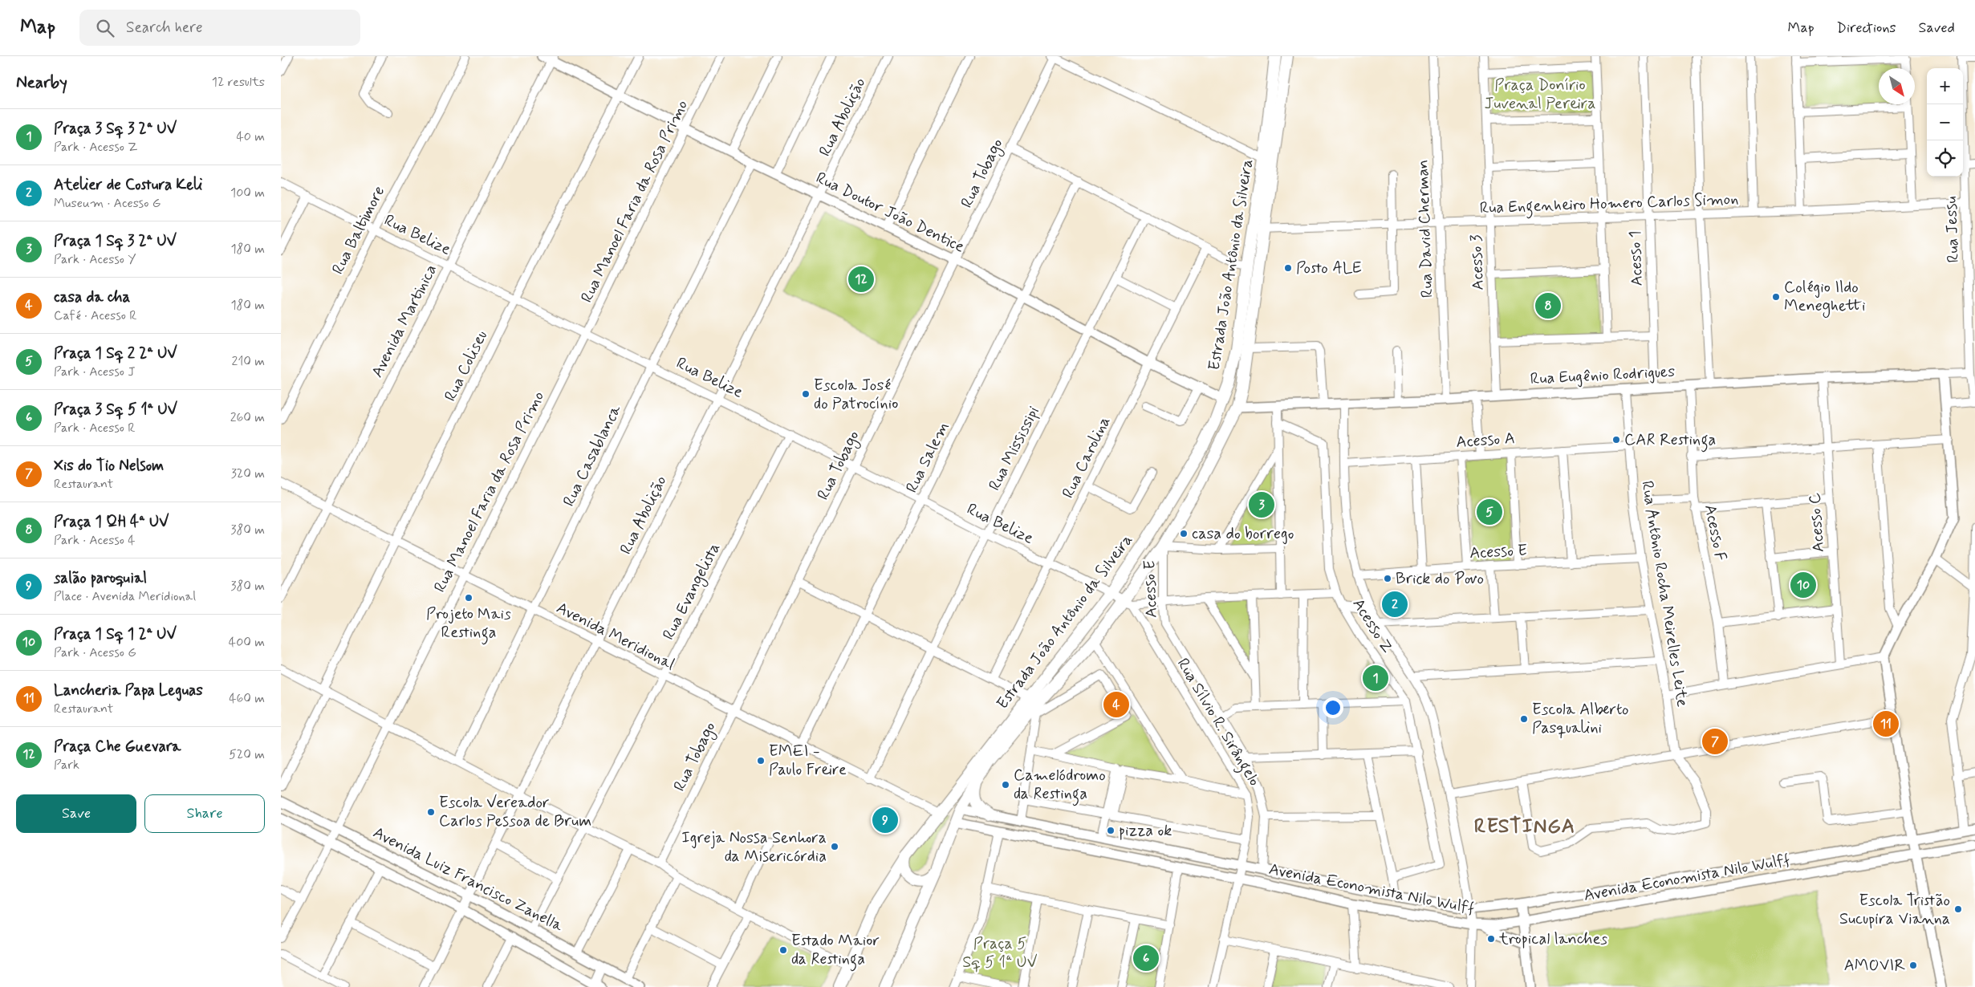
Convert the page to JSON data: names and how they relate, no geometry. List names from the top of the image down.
{
  "streets": {
    "main road": ["Estrada João Antônio da Silveira"],
    "street": [
      "Rua Abolição",
      "Rua Tobago",
      "Rua Manoel Faria da Rosa Primo",
      "Rua Engenheiro Homero Carlos Simon",
      "Rua Doutor João Dentice",
      "Rua David Cherman",
      "Rua Jessu",
      "Rua Baltimore",
      "Rua Belize",
      "Acesso 1",
      "Acesso 3",
      "Avenida Martinica",
      "Rua Coliseu",
      "Rua Eugênio Rodrigues",
      "Acesso A",
      "Rua Mississipi",
      "Rua Casablanca",
      "Rua Salem",
      "Rua Carolina",
      "Acesso C",
      "Acesso F",
      "Acesso E",
      "Rua Evangelista",
      "Rua Antônio Rocha Meirelles Leite",
      "Acesso Z",
      "Avenida Meridional",
      "Rua Sílvio R. Sirângelo",
      "Avenida Economista Nilo Wulff",
      "Avenida Luiz Francisco Zanella"
    ]
  },
  "crossings": [
    ["Rua Abolição", "Rua Doutor João Dentice"],
    ["Rua Abolição", "Rua Belize"],
    ["Rua Abolição", "Avenida Meridional"],
    ["Rua Abolição", "Avenida Luiz Francisco Zanella"],
    ["Rua Tobago", "Rua Doutor João Dentice"],
    ["Rua Tobago", "Rua Belize"],
    ["Rua Tobago", "Avenida Meridional"],
    ["Rua Manoel Faria da Rosa Primo", "Rua Doutor João Dentice"],
    ["Rua Manoel Faria da Rosa Primo", "Rua Belize"],
    ["Rua Manoel Faria da Rosa Primo", "Avenida Meridional"],
    ["Rua Manoel Faria da Rosa Primo", "Avenida Luiz Francisco Zanella"],
    ["Rua Engenheiro Homero Carlos Simon", "Rua David Cherman"],
    ["Rua Engenheiro Homero Carlos Simon", "Rua Jessu"],
    ["Rua Engenheiro Homero Carlos Simon", "Acesso 1"],
    ["Rua Engenheiro Homero Carlos Simon", "Acesso 3"],
    ["Rua Engenheiro Homero Carlos Simon", "Estrada João Antônio da Silveira"],
    ["Rua Doutor João Dentice", "Estrada João Antônio da Silveira"],
    ["Rua Doutor João Dentice", "Avenida Martinica"],
    ["Rua Doutor João Dentice", "Rua Coliseu"],
    ["Rua Doutor João Dentice", "Rua Mississipi"],
    ["Rua Doutor João Dentice", "Rua Casablanca"],
    ["Rua Doutor João Dentice", "Rua Salem"],
    ["Rua Doutor João Dentice", "Rua Carolina"],
    ["Rua David Cherman", "Rua Eugênio Rodrigues"],
    ["Rua Jessu", "Rua Eugênio Rodrigues"],
    ["Rua Baltimore", "Rua Belize"],
    ["Rua Belize", "Estrada João Antônio da Silveira"],
    ["Rua Belize", "Avenida Martinica"],
    ["Rua Belize", "Rua Coliseu"],
    ["Rua Belize", "Rua Mississipi"],
    ["Rua Belize", "Rua Casablanca"],
    ["Rua Belize", "Rua Salem"],
    ["Rua Belize", "Rua Carolina"],
    ["Rua Belize", "Rua Evangelista"],
    ["Rua Belize", "Rua Sílvio R. Sirângelo"],
    ["Acesso 1", "Rua Eugênio Rodrigues"],
    ["Acesso 3", "Rua Eugênio Rodrigues"],
    ["Estrada João Antônio da Silveira", "Rua Eugênio Rodrigues"],
    ["Estrada João Antônio da Silveira", "Acesso E"],
    ["Estrada João Antônio da Silveira", "Avenida Meridional"],
    ["Estrada João Antônio da Silveira", "Rua Sílvio R. Sirângelo"],
    ["Estrada João Antônio da Silveira", "Avenida Economista Nilo Wulff"],
    ["Avenida Martinica", "Avenida Meridional"],
    ["Rua Coliseu", "Avenida Meridional"],
    ["Rua Eugênio Rodrigues", "Acesso C"],
    ["Rua Eugênio Rodrigues", "Acesso F"],
    ["Rua Eugênio Rodrigues", "Rua Antônio Rocha Meirelles Leite"],
    ["Acesso A", "Rua Antônio Rocha Meirelles Leite"],
    ["Rua Mississipi", "Avenida Meridional"],
    ["Rua Casablanca", "Avenida Meridional"],
    ["Rua Salem", "Avenida Meridional"],
    ["Acesso E", "Rua Antônio Rocha Meirelles Leite"],
    ["Acesso E", "Avenida Economista Nilo Wulff"],
    ["Rua Evangelista", "Avenida Meridional"],
    ["Rua Evangelista", "Avenida Luiz Francisco Zanella"],
    ["Rua Sílvio R. Sirângelo", "Avenida Economista Nilo Wulff"]
  ],
  "districts": ["RESTINGA"],
  "parks": ["Praça Donírio Juvenal Pereira", "Praça 5 Sq 5 1ª UV"],
  "places": [
    "Posto ALE",
    "Colégio Ildo Meneghetti",
    "Escola José do Patrocínio",
    "CAR Restinga",
    "casa do borrego",
    "Brick do Povo",
    "Projeto Mais Restinga",
    "Escola Alberto Pasqualini",
    "EMEI - Paulo Freire",
    "Camelódromo da Restinga",
    "Escola Vereador Carlos Pessoa de Brum",
    "pizza ok",
    "Igreja Nossa Senhora da Misericórdia",
    "Escola Tristão Sucupira Vianna",
    "tropical lanches",
    "Estado Maior da Restinga",
    "AMOVIR"
  ],
  "north": "bottom right",
  "page": {
    "header": "Map",
    "search": "Search here",
    "nav": ["Map", "Directions", "Saved"],
    "heading": ["Nearby", "12 results"],
    "map_buttons": ["+", "−"],
    "list": [
      {
        "mark": "1",
        "name": "Praça 3 Sq 3 2ª UV",
        "note": "Park · Acesso Z",
        "value": "40 m"
      },
      {
        "mark": "2",
        "name": "Atelier de Costura Keli",
        "note": "Museum · Acesso G",
        "value": "100 m"
      },
      {
        "mark": "3",
        "name": "Praça 1 Sq 3 2ª UV",
        "note": "Park · Acesso Y",
        "value": "180 m"
      },
      {
        "mark": "4",
        "name": "casa da cha",
        "note": "Café · Acesso R",
        "value": "180 m"
      },
      {
        "mark": "5",
        "name": "Praça 1 Sq 2 2ª UV",
        "note": "Park · Acesso J",
        "value": "210 m"
      },
      {
        "mark": "6",
        "name": "Praça 3 Sq 5 1ª UV",
        "note": "Park · Acesso R",
        "value": "260 m"
      },
      {
        "mark": "7",
        "name": "Xis do Tio Nelsom",
        "note": "Restaurant",
        "value": "320 m"
      },
      {
        "mark": "8",
        "name": "Praça 1 QH 4ª UV",
        "note": "Park · Acesso 4",
        "value": "380 m"
      },
      {
        "mark": "9",
        "name": "salão paroquial",
        "note": "Place · Avenida Meridional",
        "value": "380 m"
      },
      {
        "mark": "10",
        "name": "Praça 1 Sq 1 2ª UV",
        "note": "Park · Acesso G",
        "value": "400 m"
      },
      {
        "mark": "11",
        "name": "Lancheria Papa Leguas",
        "note": "Restaurant",
        "value": "460 m"
      },
      {
        "mark": "12",
        "name": "Praça Che Guevara",
        "note": "Park",
        "value": "520 m"
      }
    ],
    "pins": [
      "12",
      "8",
      "3",
      "5",
      "10",
      "2",
      "1",
      "4",
      "11",
      "7",
      "9",
      "6"
    ],
    "buttons": ["Save", "Share"]
  }
}
